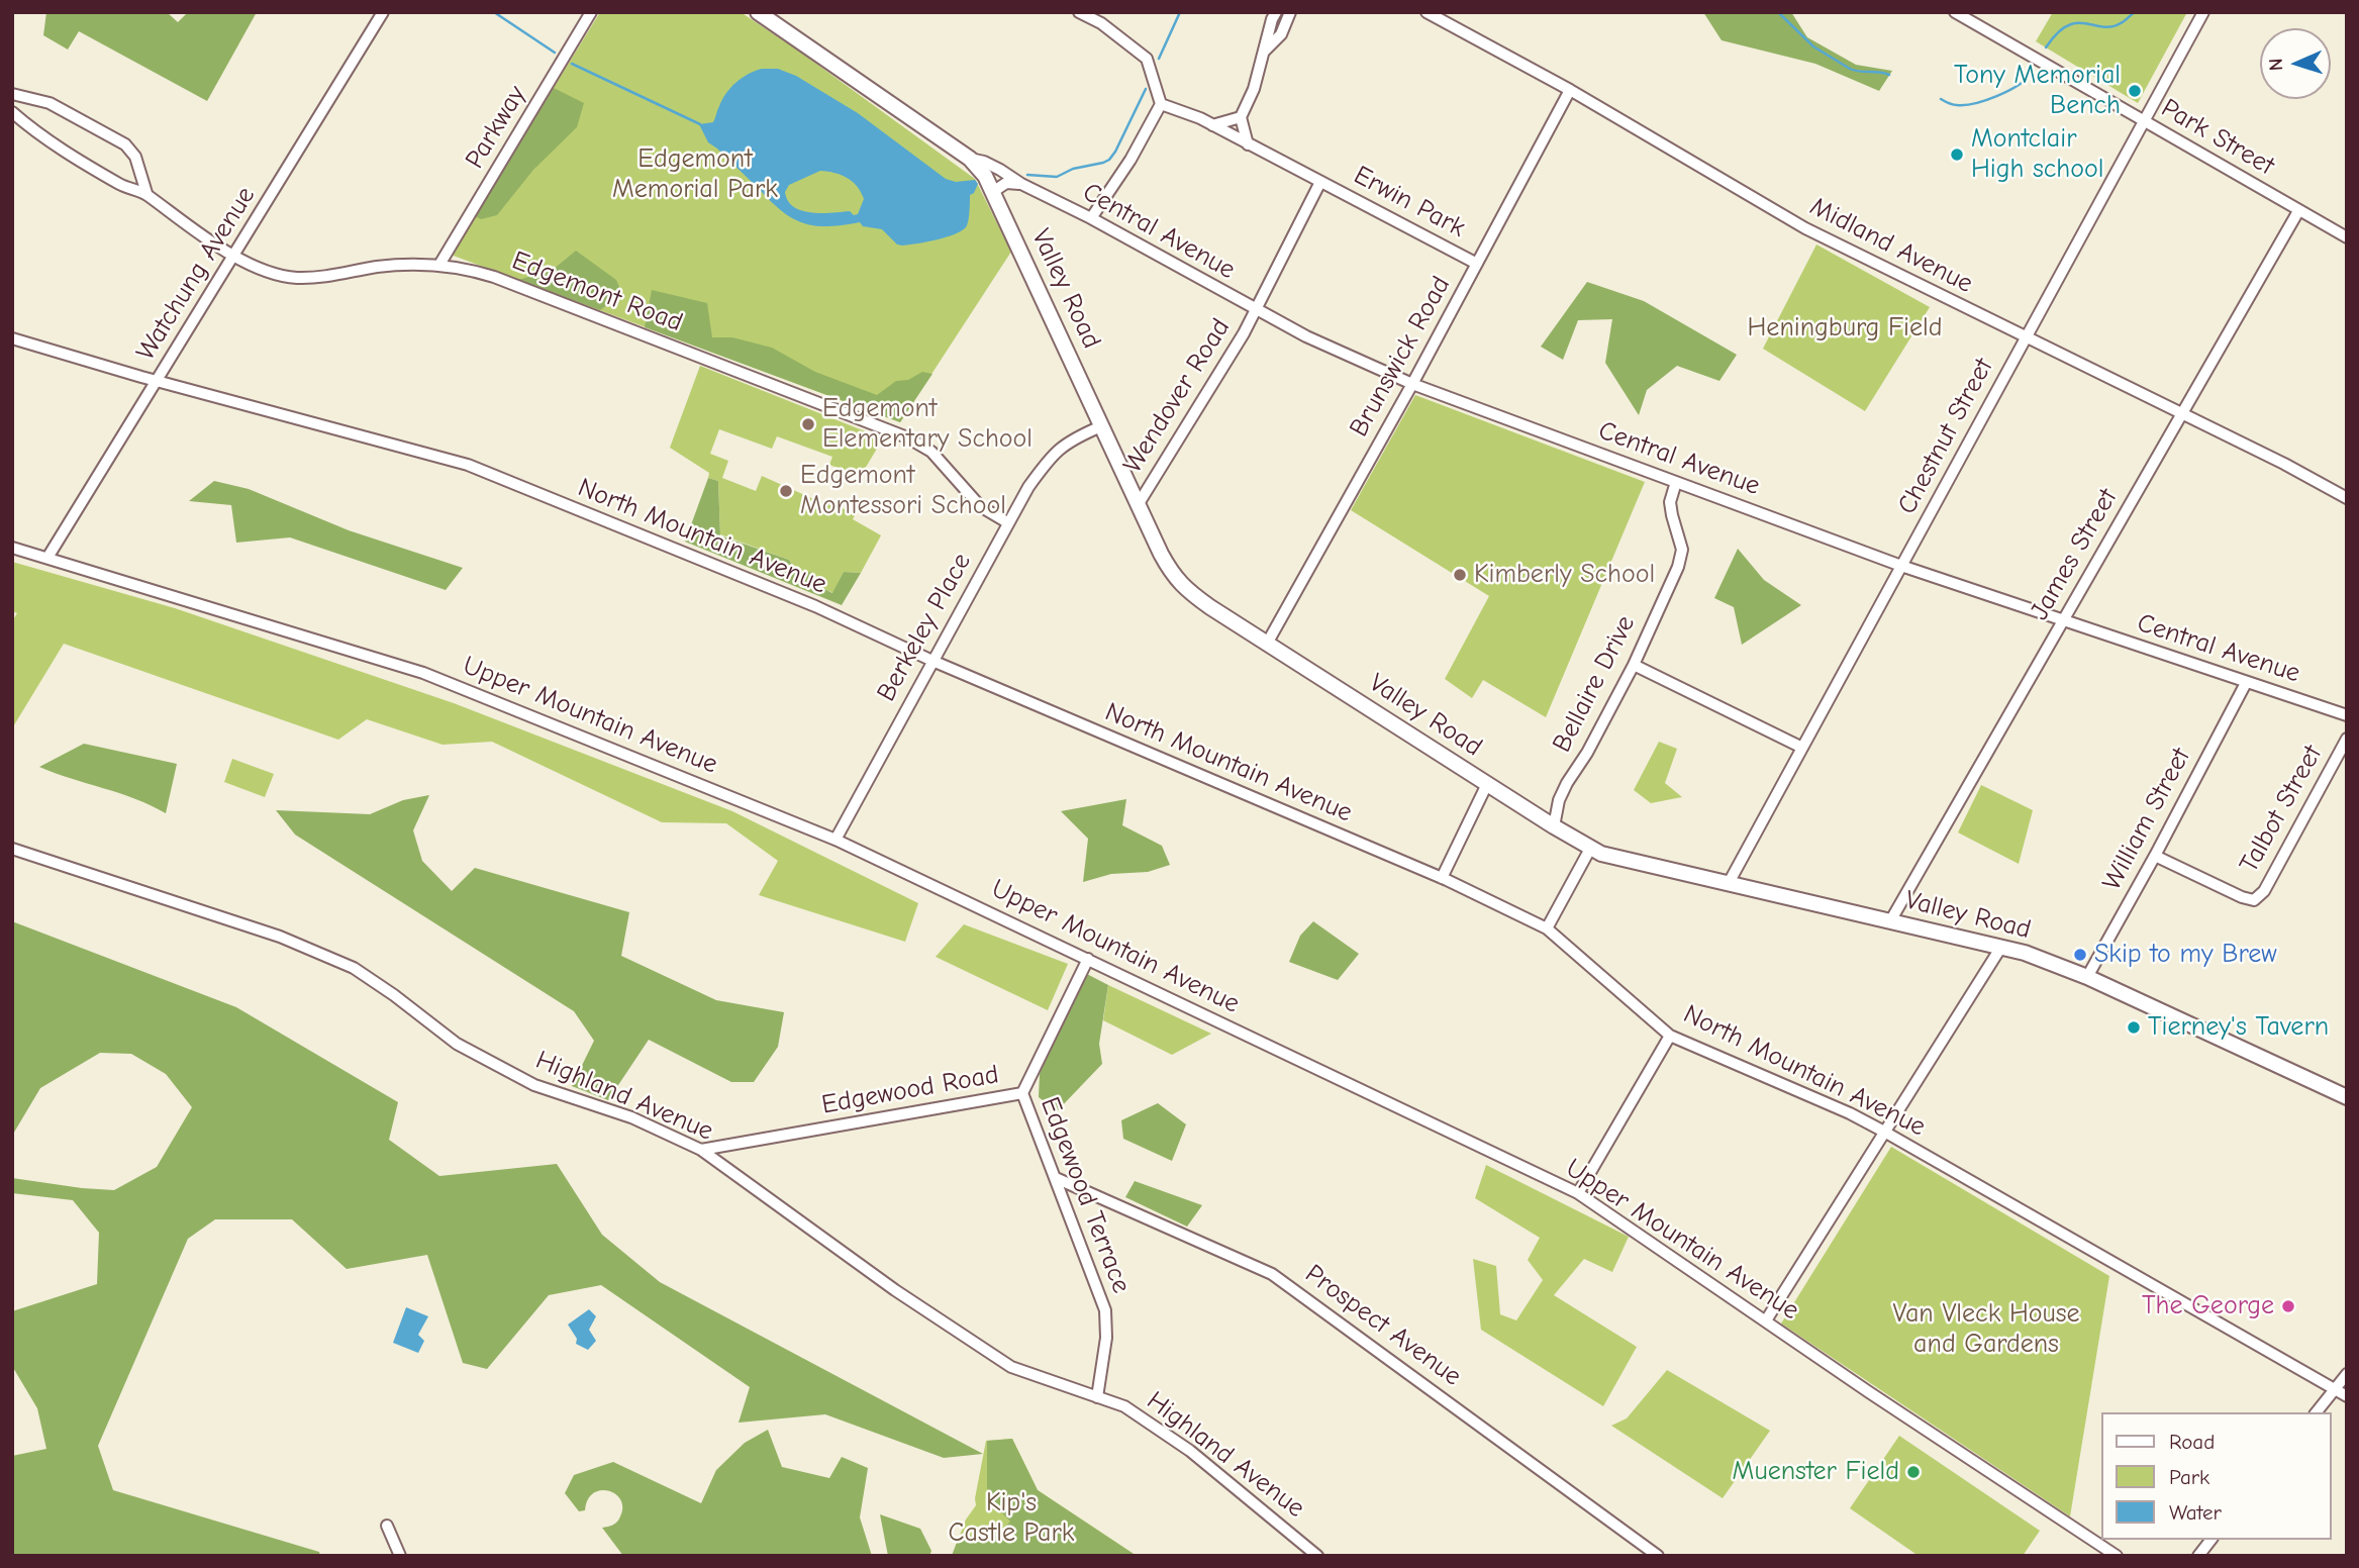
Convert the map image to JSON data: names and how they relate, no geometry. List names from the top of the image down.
{
  "streets": {
    "main road": ["Valley Road"],
    "street": [
      "Parkway",
      "Park Street",
      "Erwin Park",
      "Central Avenue",
      "Midland Avenue",
      "Watchung Avenue",
      "Edgemont Road",
      "Brunswick Road",
      "Wendover Road",
      "Chestnut Street",
      "North Mountain Avenue",
      "James Street",
      "Berkeley Place",
      "Bellaire Drive",
      "Upper Mountain Avenue",
      "Talbot Street",
      "William Street",
      "Edgewood Road",
      "Highland Avenue",
      "Edgewood Terrace",
      "Prospect Avenue"
    ]
  },
  "crossings": [
    ["Parkway", "Edgemont Road"],
    ["Park Street", "Chestnut Street"],
    ["Park Street", "James Street"],
    ["Erwin Park", "Central Avenue"],
    ["Erwin Park", "Brunswick Road"],
    ["Erwin Park", "Wendover Road"],
    ["Central Avenue", "Valley Road"],
    ["Central Avenue", "Brunswick Road"],
    ["Central Avenue", "Wendover Road"],
    ["Central Avenue", "Chestnut Street"],
    ["Central Avenue", "James Street"],
    ["Central Avenue", "Bellaire Drive"],
    ["Central Avenue", "William Street"],
    ["Midland Avenue", "Brunswick Road"],
    ["Midland Avenue", "Chestnut Street"],
    ["Midland Avenue", "James Street"],
    ["Watchung Avenue", "Edgemont Road"],
    ["Watchung Avenue", "North Mountain Avenue"],
    ["Watchung Avenue", "Upper Mountain Avenue"],
    ["Valley Road", "Brunswick Road"],
    ["Valley Road", "Wendover Road"],
    ["Valley Road", "Chestnut Street"],
    ["Valley Road", "James Street"],
    ["Valley Road", "Berkeley Place"],
    ["Valley Road", "Bellaire Drive"],
    ["Valley Road", "William Street"],
    ["Edgemont Road", "Berkeley Place"],
    ["North Mountain Avenue", "Berkeley Place"],
    ["Berkeley Place", "Upper Mountain Avenue"],
    ["Upper Mountain Avenue", "Edgewood Road"],
    ["Talbot Street", "William Street"],
    ["Edgewood Road", "Highland Avenue"],
    ["Edgewood Road", "Edgewood Terrace"],
    ["Highland Avenue", "Edgewood Terrace"],
    ["Edgewood Terrace", "Prospect Avenue"]
  ],
  "parks": [
    "Edgemont Memorial Park",
    "Heningburg Field",
    "Van Vleck House and Gardens",
    "Kip's Castle Park"
  ],
  "places": [
    "Tony Memorial Bench",
    "Montclair High school",
    "Edgemont Elementary School",
    "Edgemont Montessori School",
    "Kimberly School",
    "Skip to my Brew",
    "Tierney's Tavern",
    "The George",
    "Muenster Field"
  ],
  "legend": ["Road", "Park", "Water"],
  "north": "left"
}
